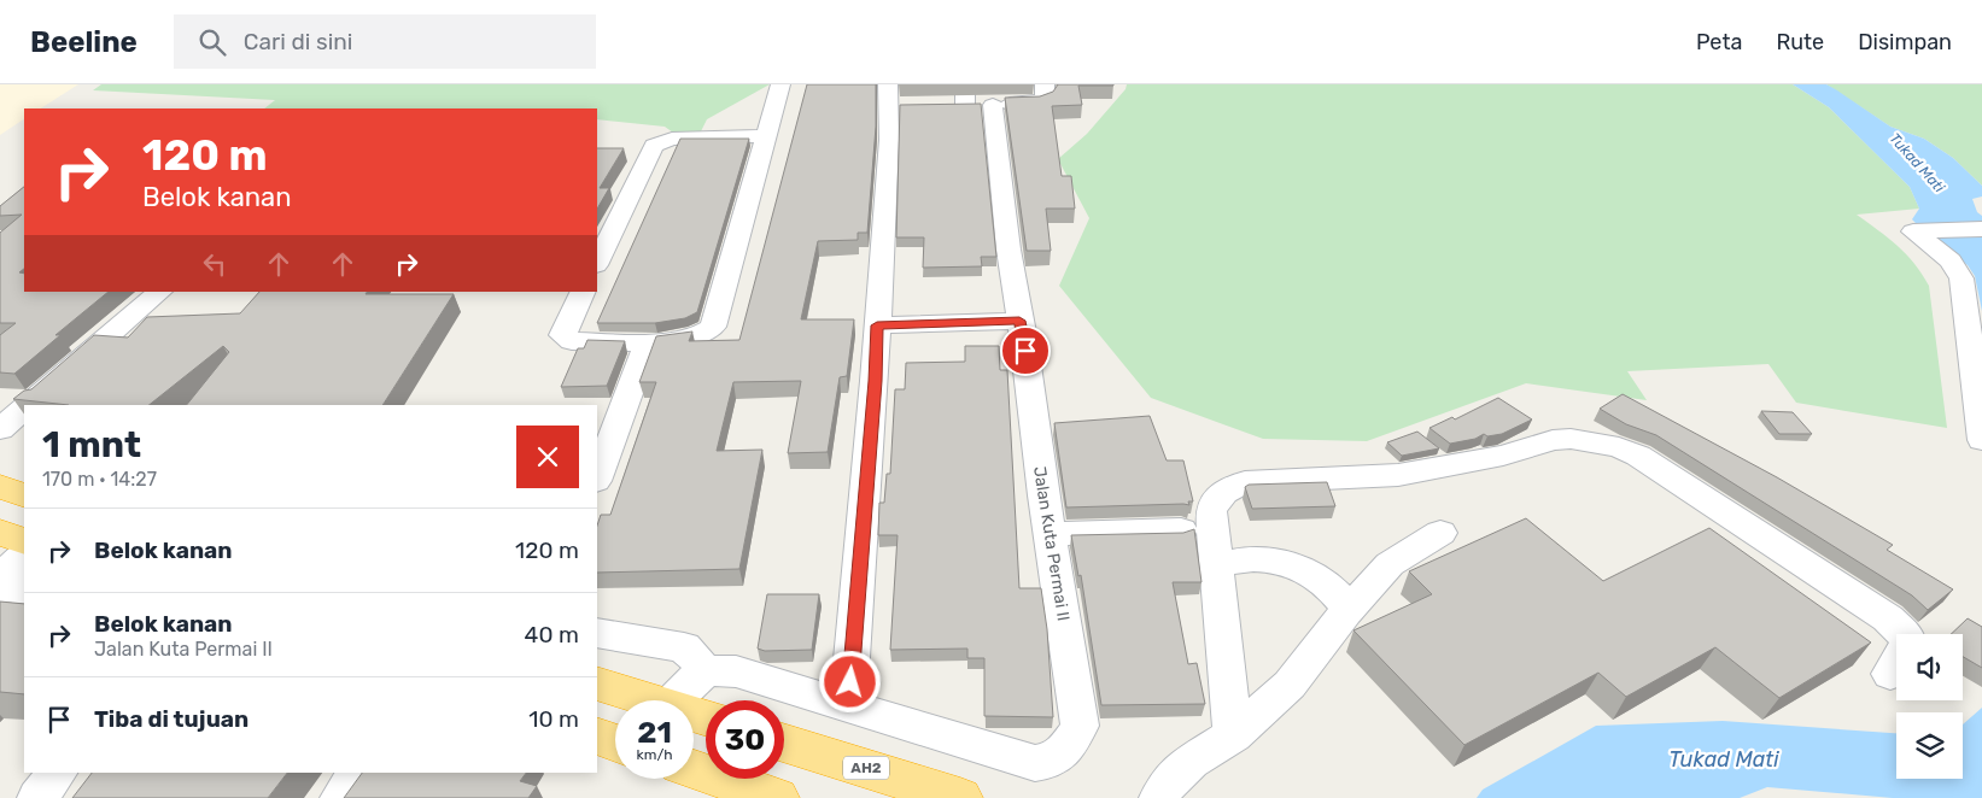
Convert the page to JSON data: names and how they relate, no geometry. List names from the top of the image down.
{
  "streets": {
    "highway": ["AH2"],
    "street": ["Jalan Kuta Permai II"]
  },
  "water": ["Tukad Mati"],
  "page": {
    "header": "Beeline",
    "search": "Cari di sini",
    "nav": ["Peta", "Rute", "Disimpan"],
    "turn": ["120 m", "Belok kanan"],
    "heading": ["1 mnt", "170 m · 14:27"],
    "list": [
      {
        "name": "Belok kanan",
        "value": "120 m"
      },
      {
        "name": "Belok kanan",
        "note": "Jalan Kuta Permai II",
        "value": "40 m"
      },
      {
        "name": "Tiba di tujuan",
        "value": "10 m"
      }
    ],
    "speed": "21 km/h",
    "limit": "30"
  }
}
